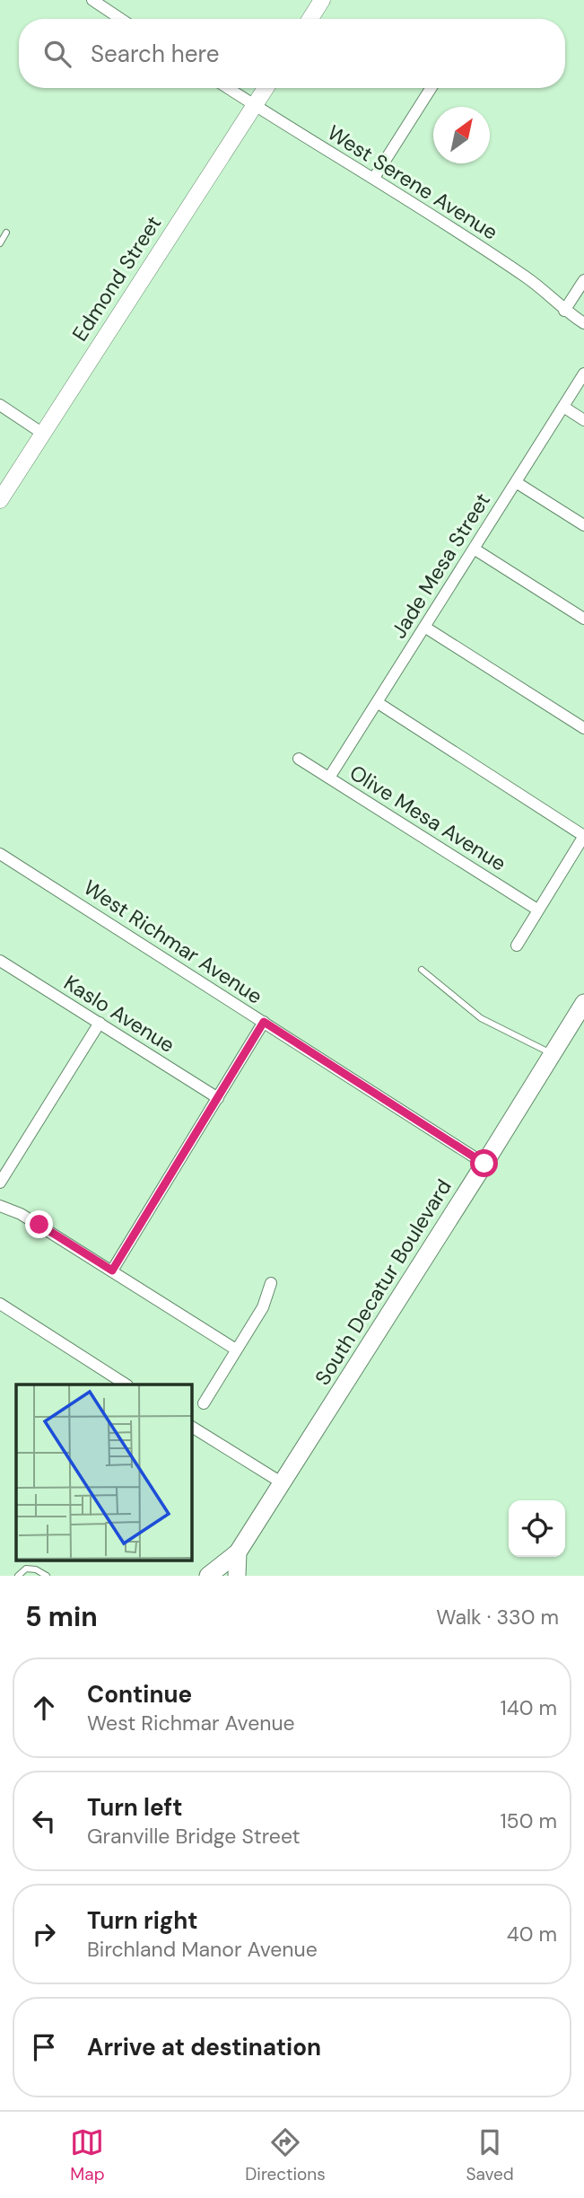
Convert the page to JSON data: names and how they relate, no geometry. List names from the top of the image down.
{
  "streets": {
    "main road": ["South Decatur Boulevard"],
    "street": [
      "West Serene Avenue",
      "Edmond Street",
      "Jade Mesa Street",
      "Olive Mesa Avenue",
      "West Richmar Avenue",
      "Kaslo Avenue"
    ]
  },
  "crossings": [
    ["West Serene Avenue", "Edmond Street"],
    ["Jade Mesa Street", "Olive Mesa Avenue"],
    ["West Richmar Avenue", "South Decatur Boulevard"]
  ],
  "north": "top right",
  "page": {
    "search": "Search here",
    "heading": ["5 min", "Walk · 330 m"],
    "list": [
      ["Continue", "West Richmar Avenue", "140 m"],
      ["Turn left", "Granville Bridge Street", "150 m"],
      ["Turn right", "Birchland Manor Avenue", "40 m"],
      "Arrive at destination"
    ],
    "nav": ["Map", "Directions", "Saved"]
  }
}
